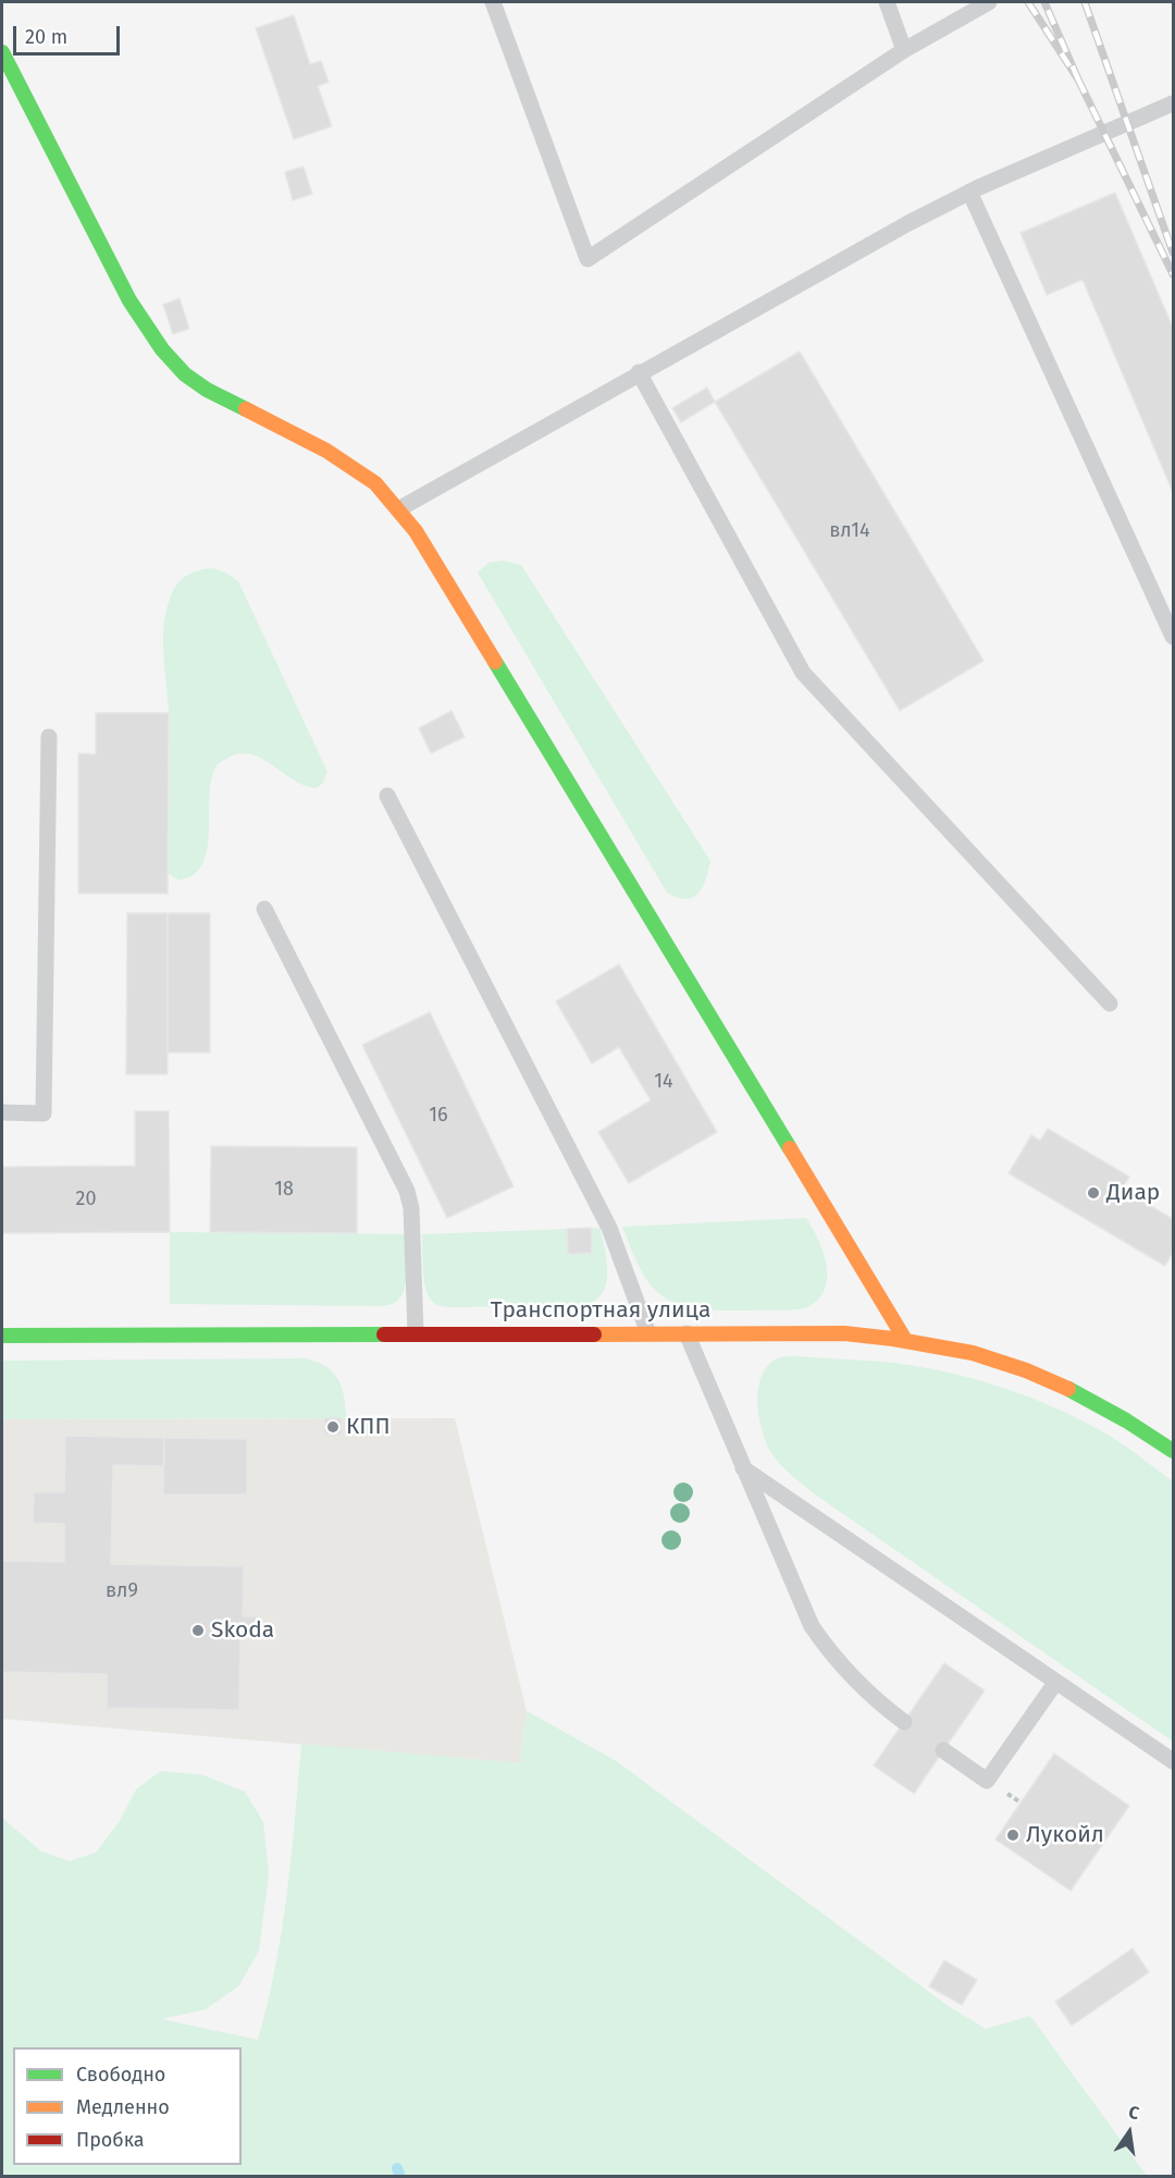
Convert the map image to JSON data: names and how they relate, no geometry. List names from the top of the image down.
{
  "streets": {
    "street": ["Транспортная улица"]
  },
  "places": [
    "Диар",
    "КПП",
    "Skoda",
    "Лукойл"
  ],
  "house_numbers": [
    "вл14",
    "14",
    "16",
    "18",
    "20",
    "вл9"
  ],
  "legend": ["Свободно", "Медленно", "Пробка"],
  "scale_bar": "20 m",
  "north": "top"
}
